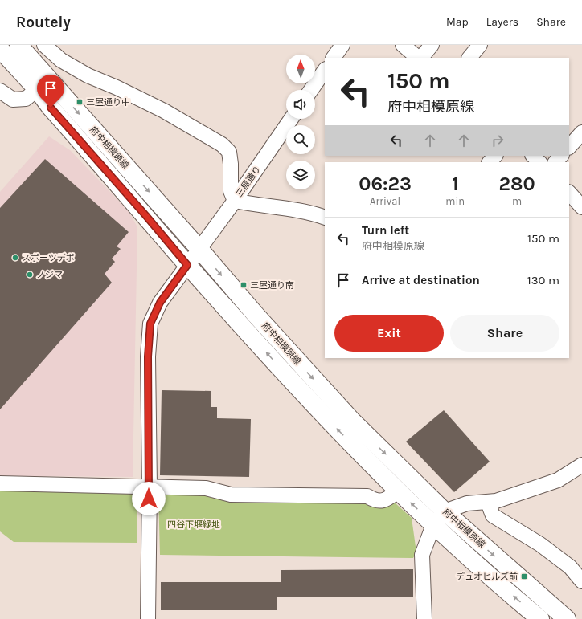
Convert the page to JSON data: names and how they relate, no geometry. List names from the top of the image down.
{
  "streets": {
    "main road": ["府中相模原線"],
    "street": ["三屋通り"]
  },
  "crossings": [
    ["府中相模原線", "三屋通り"]
  ],
  "parks": ["四谷下堰緑地"],
  "places": {
    "transit": ["三屋通り中", "三屋通り南", "デュオヒルズ前"],
    "other": ["スポーツデポ", "ノジマ"]
  },
  "north": "top",
  "page": {
    "header": "Routely",
    "nav": ["Map", "Layers", "Share"],
    "turn": ["150 m", "府中相模原線"],
    "eta": [
      "06:23",
      "Arrival",
      "1",
      "min",
      "280",
      "m"
    ],
    "list": [
      {
        "name": "Turn left",
        "note": "府中相模原線",
        "value": "150 m"
      },
      {
        "name": "Arrive at destination",
        "value": "130 m"
      }
    ],
    "buttons": ["Exit", "Share"]
  }
}
